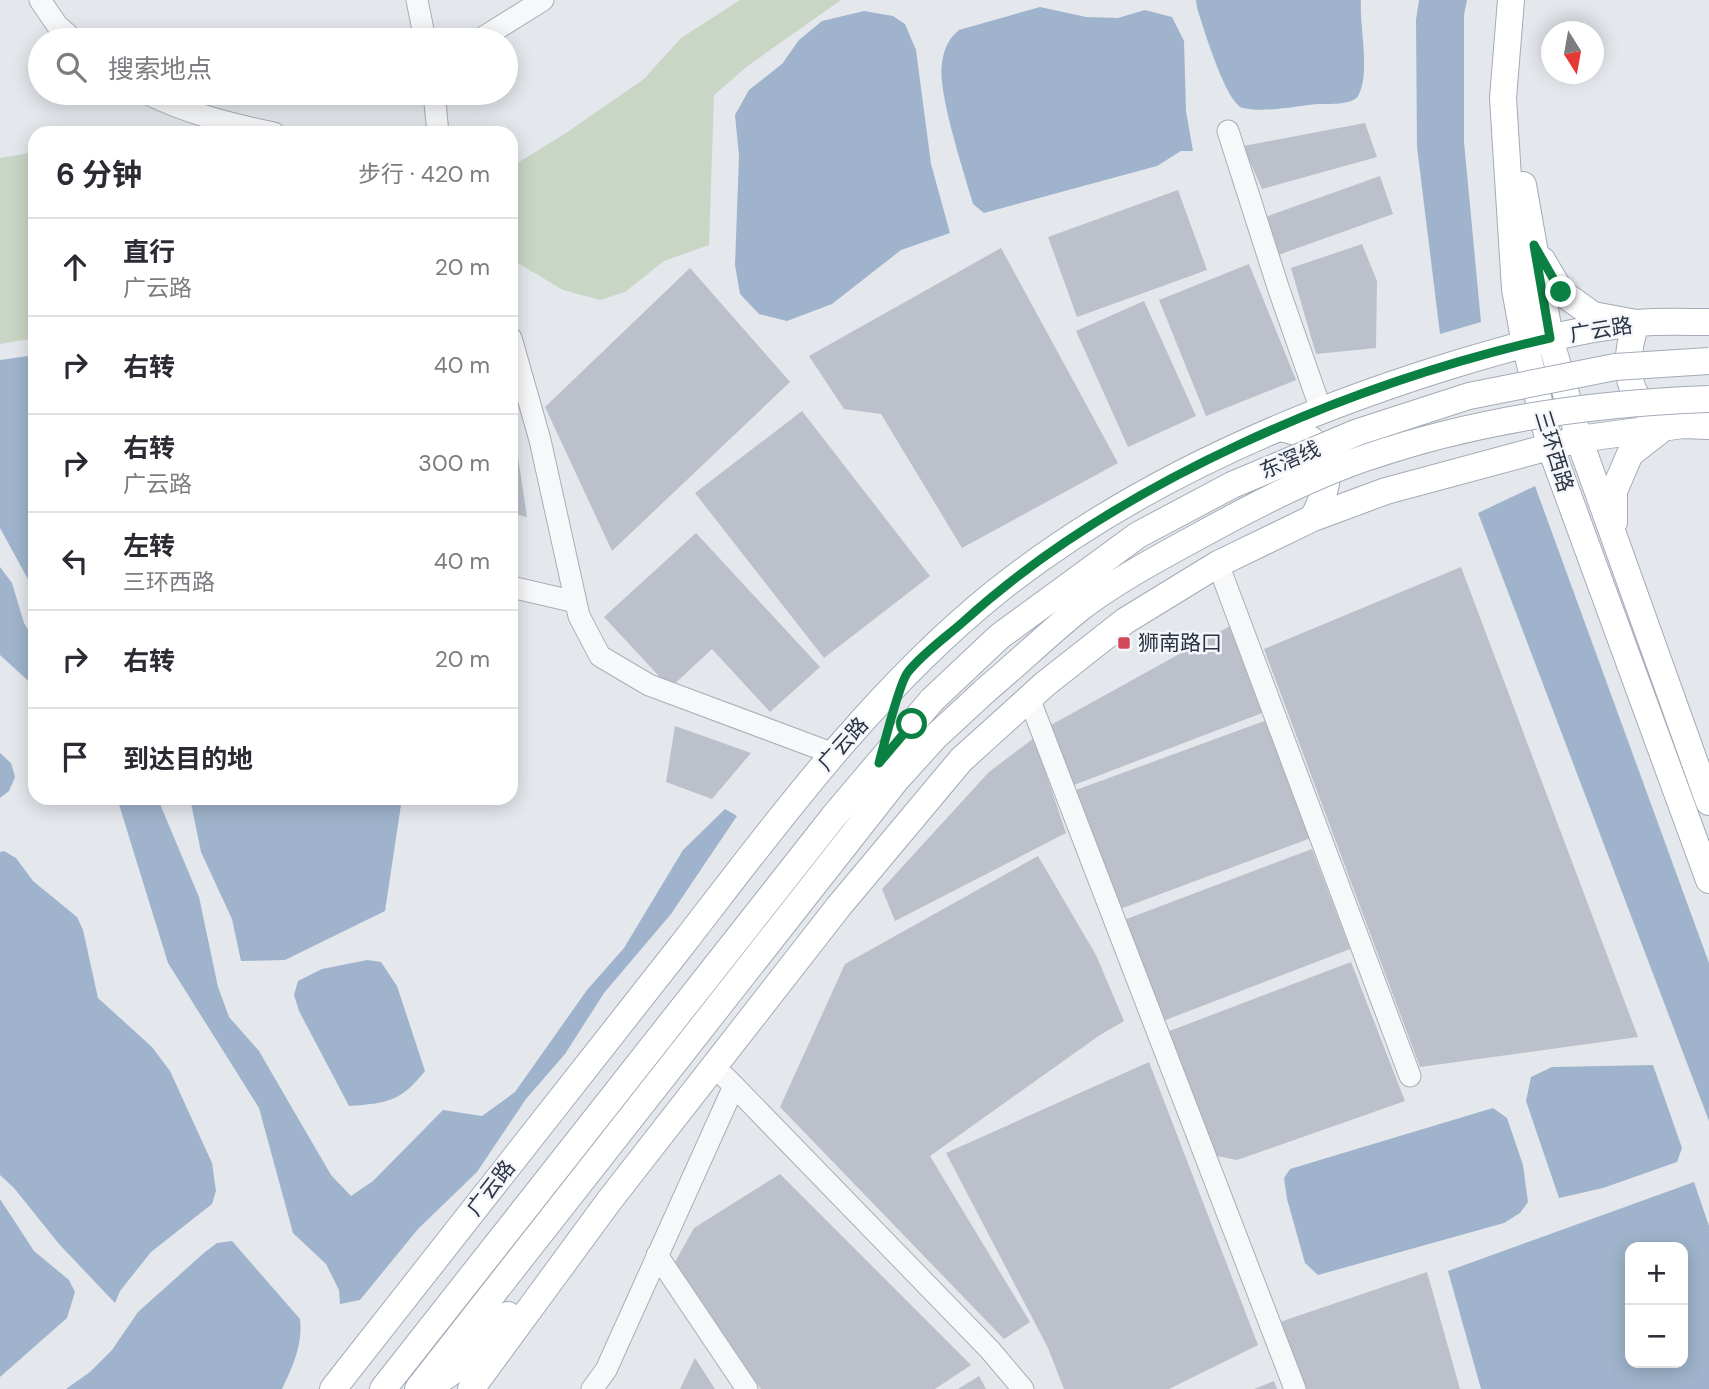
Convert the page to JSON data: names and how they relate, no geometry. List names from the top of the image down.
{
  "streets": {
    "main road": ["广云路", "三环西路", "东滘线"]
  },
  "crossings": [
    ["广云路", "三环西路"],
    ["广云路", "东滘线"]
  ],
  "places": {
    "transit": ["狮南路口"]
  },
  "north": "bottom",
  "page": {
    "search": "搜索地点",
    "heading": ["6 分钟", "步行 · 420 m"],
    "list": [
      ["直行", "广云路", "20 m"],
      ["右转", "40 m"],
      ["右转", "广云路", "300 m"],
      ["左转", "三环西路", "40 m"],
      ["右转", "20 m"],
      "到达目的地"
    ],
    "map_buttons": ["+", "−"]
  }
}
